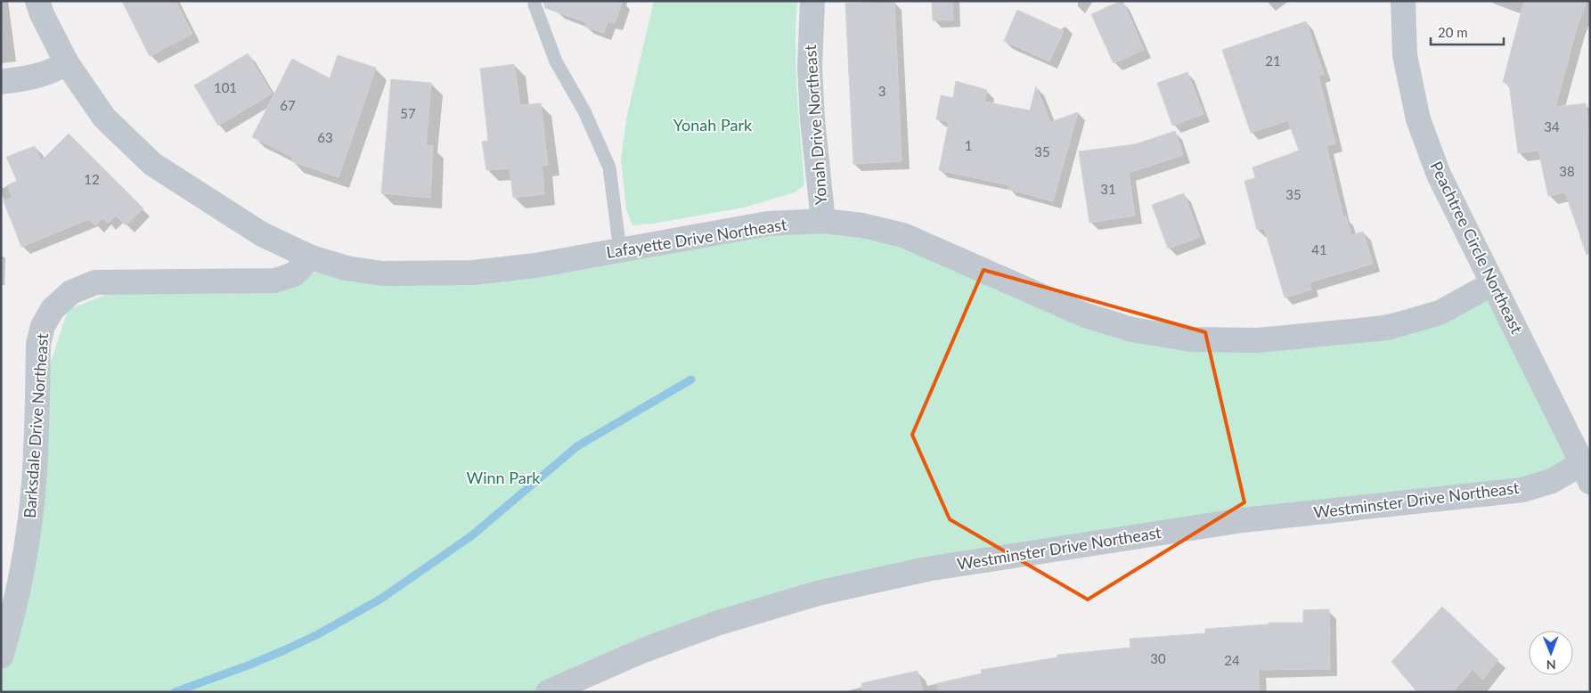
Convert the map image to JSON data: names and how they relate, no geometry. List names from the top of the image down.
{
  "streets": {
    "street": [
      "Yonah Drive Northeast",
      "Lafayette Drive Northeast",
      "Peachtree Circle Northeast",
      "Barksdale Drive Northeast",
      "Westminster Drive Northeast"
    ]
  },
  "crossings": [
    ["Yonah Drive Northeast", "Lafayette Drive Northeast"],
    ["Lafayette Drive Northeast", "Peachtree Circle Northeast"],
    ["Lafayette Drive Northeast", "Barksdale Drive Northeast"],
    ["Peachtree Circle Northeast", "Westminster Drive Northeast"]
  ],
  "parks": ["Yonah Park", "Winn Park"],
  "house_numbers": [
    "21",
    "101",
    "3",
    "67",
    "57",
    "34",
    "63",
    "1",
    "35",
    "38",
    "12",
    "31",
    "35",
    "41",
    "30",
    "24"
  ],
  "scale_bar": "20 m",
  "north": "bottom"
}
